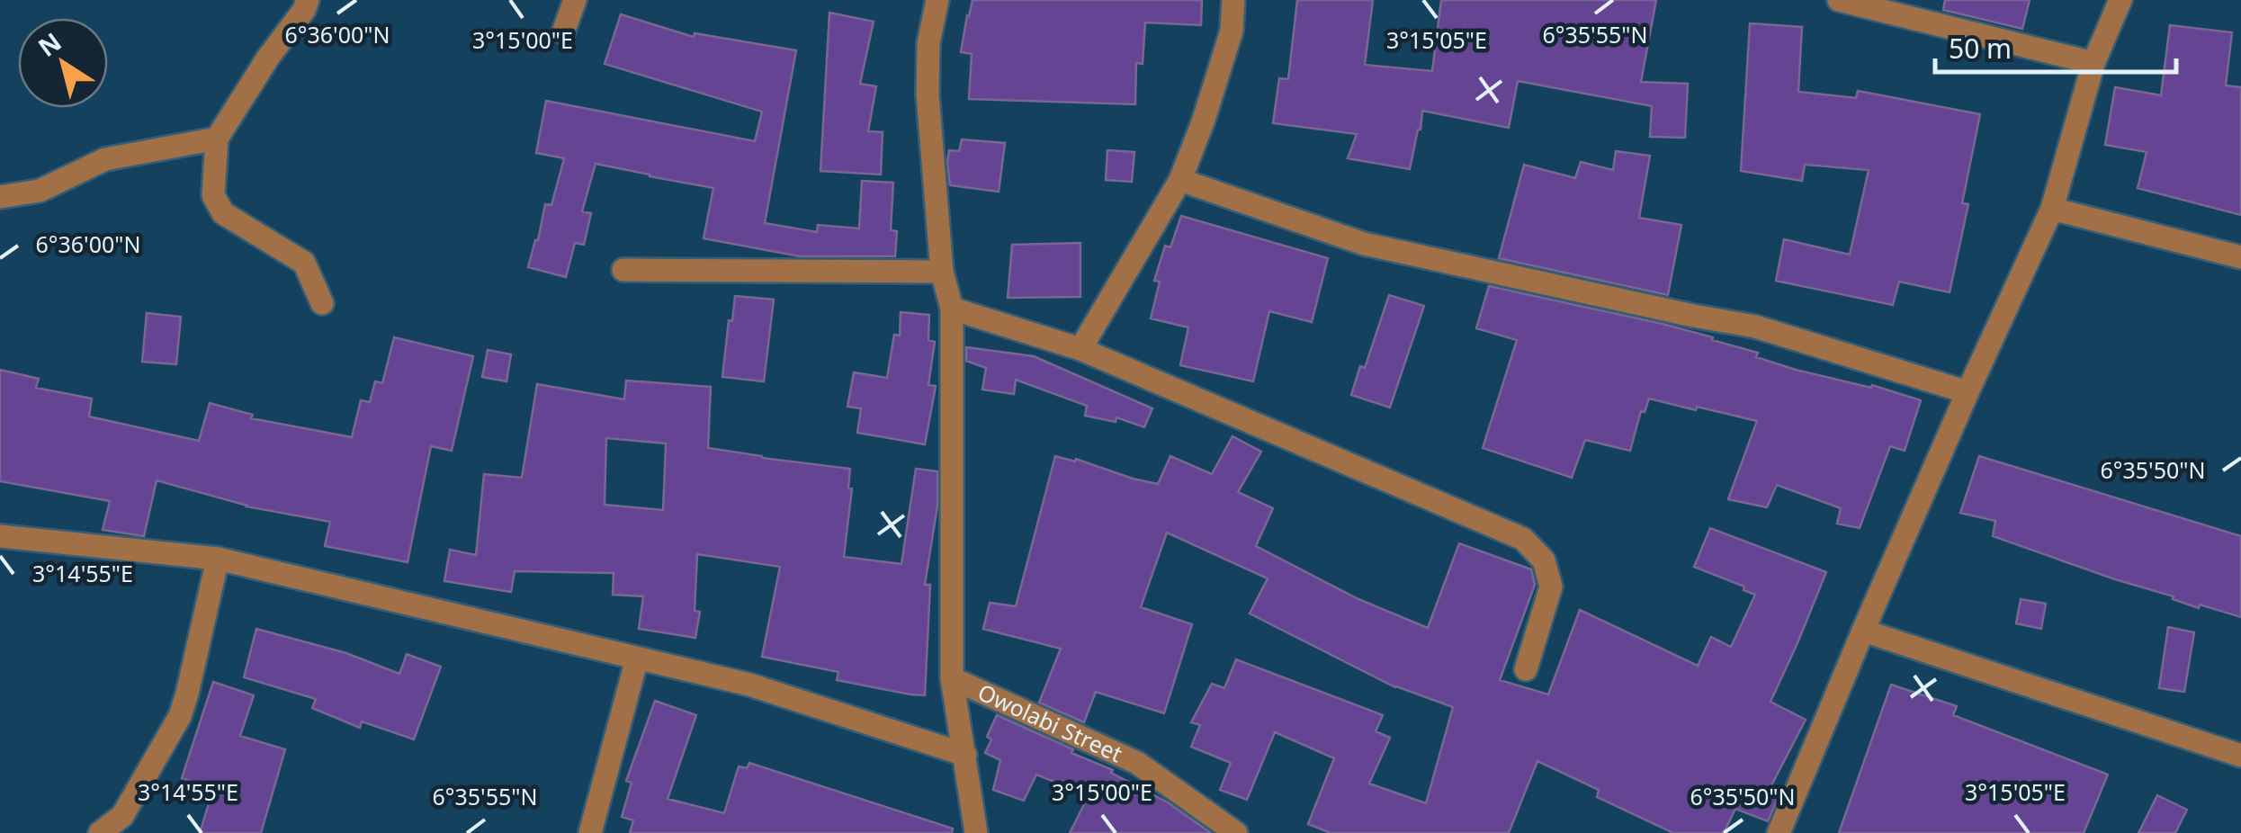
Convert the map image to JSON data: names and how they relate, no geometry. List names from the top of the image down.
{
  "streets": {
    "street": ["Owolabi Street"]
  },
  "scale_bar": "50 m",
  "north": "top left",
  "coordinates": [
    "6°36'00\"N",
    "6°35'55\"N",
    "3°15'00\"E",
    "3°15'05\"E",
    "6°35'50\"N",
    "3°14'55\"E"
  ]
}
